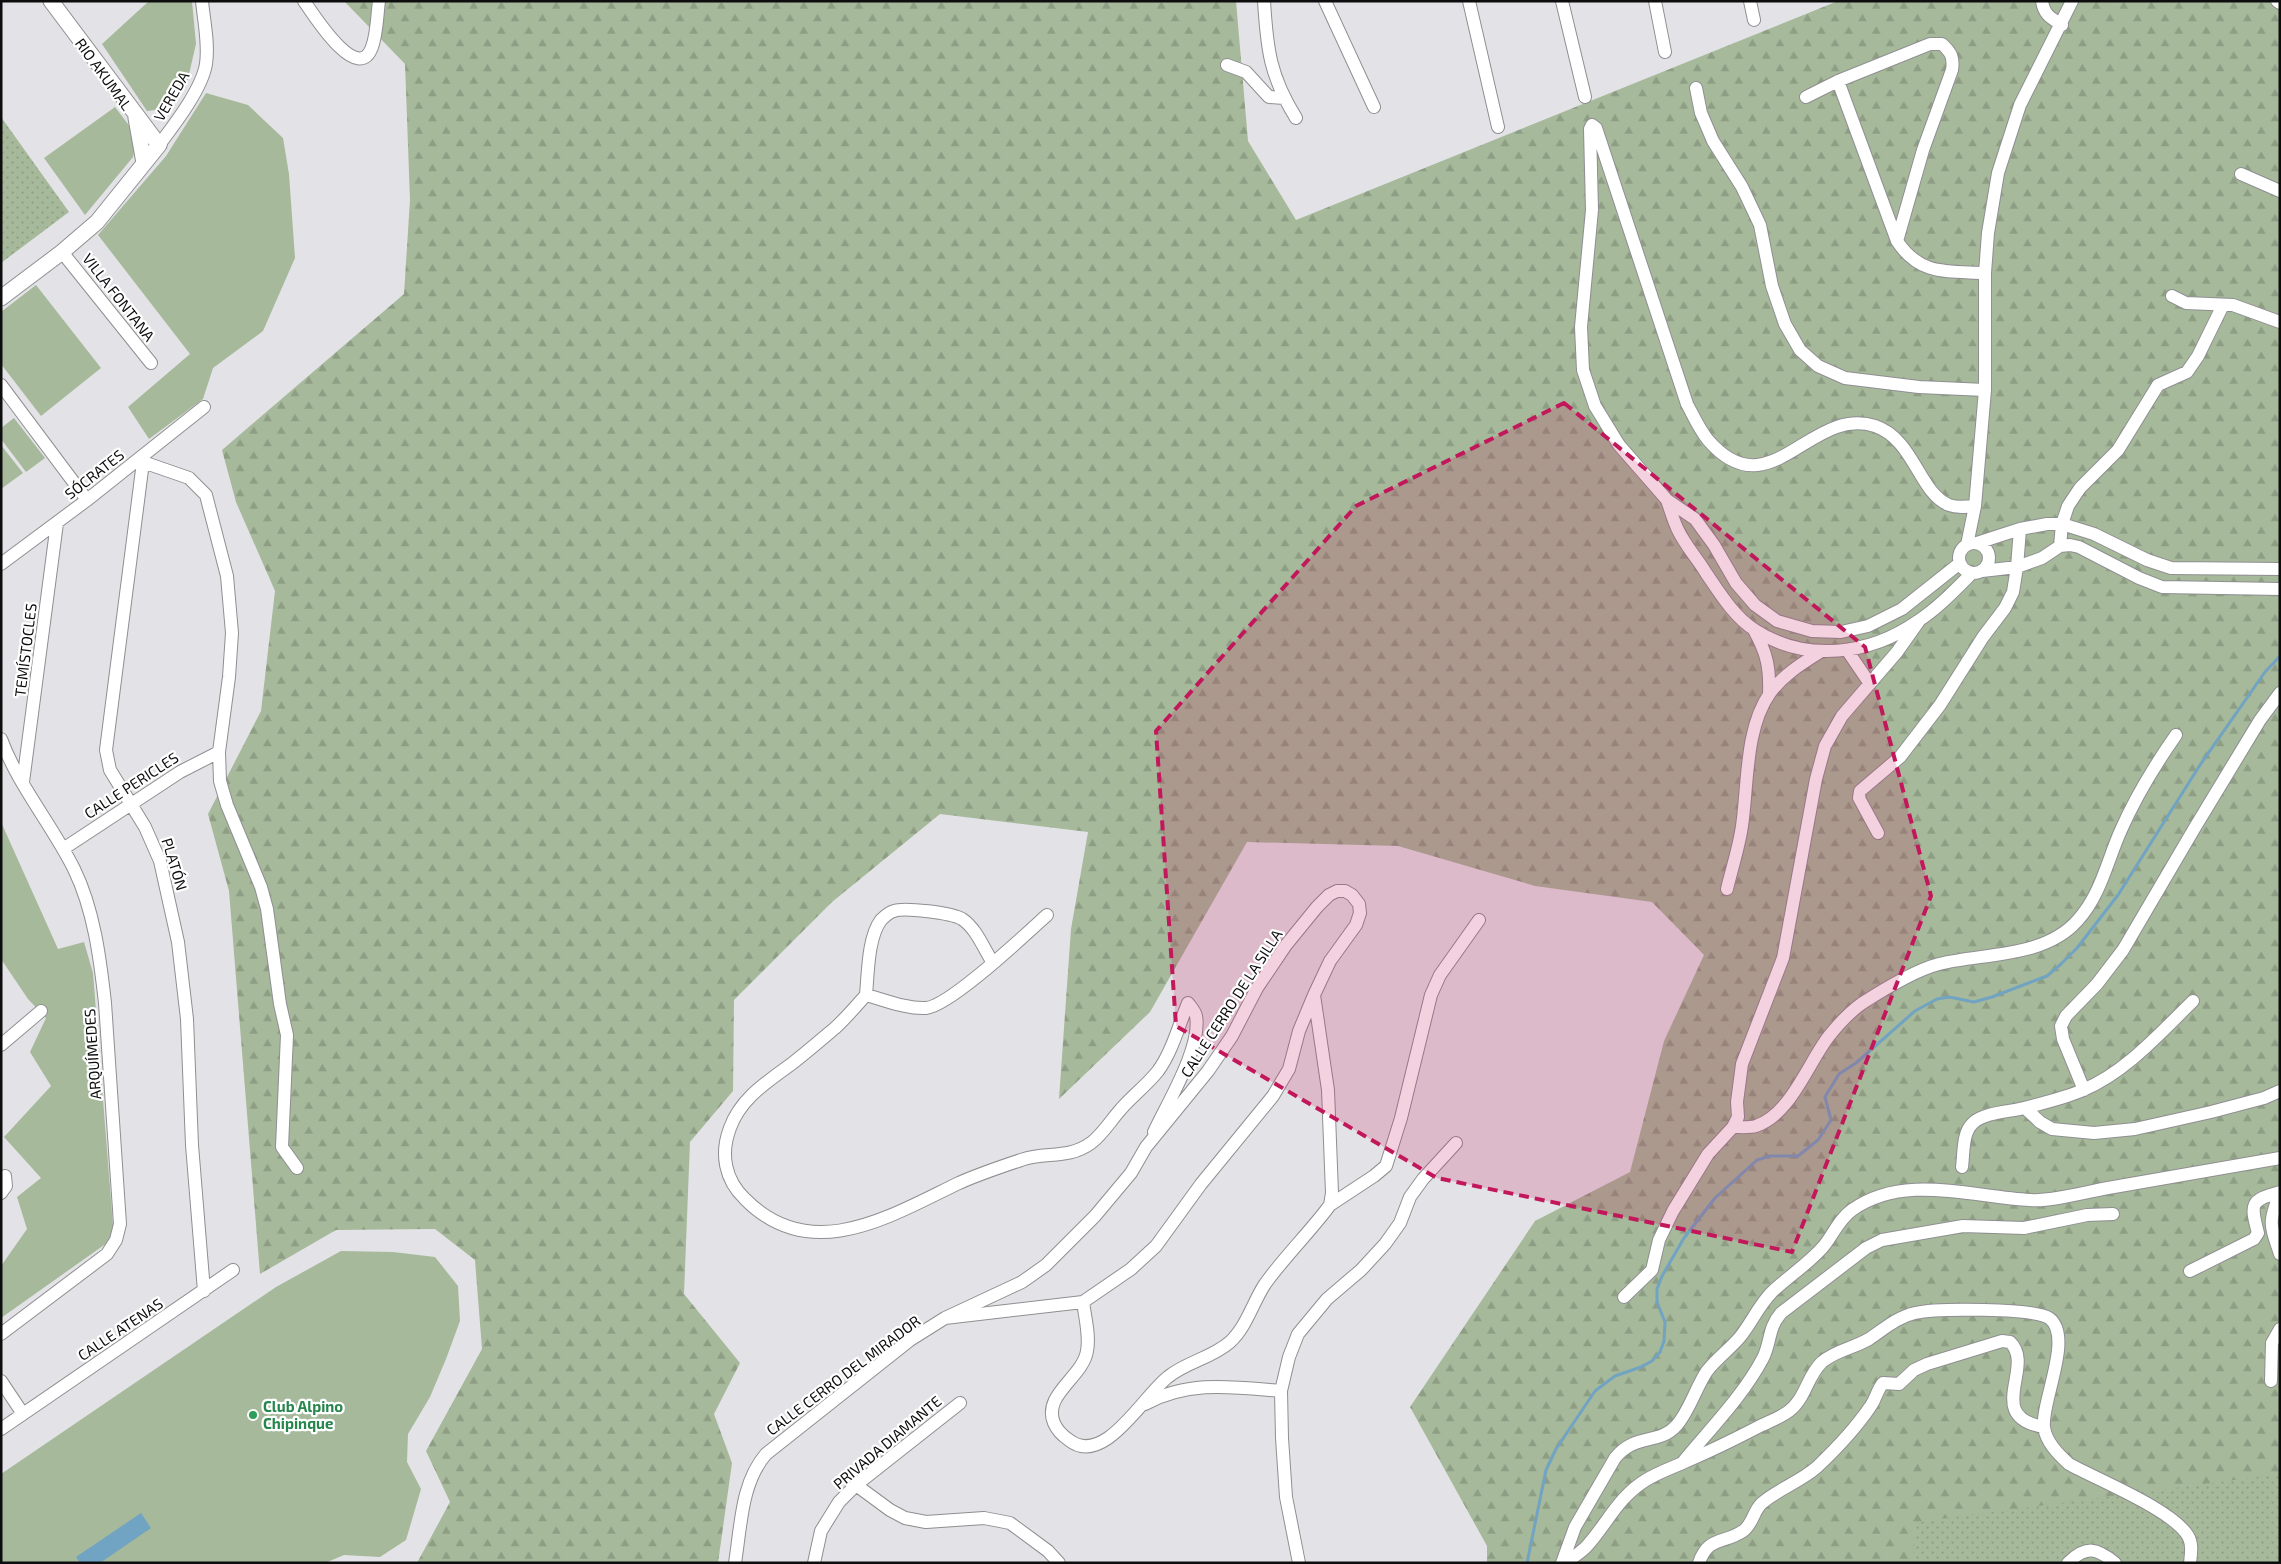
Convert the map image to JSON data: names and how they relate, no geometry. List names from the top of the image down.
{
  "streets": {
    "street": [
      "RIO AKUMAL",
      "VEREDA",
      "VILLA FONTANA",
      "SÓCRATES",
      "TEMÍSTOCLES",
      "CALLE PERICLES",
      "PLATÓN",
      "CALLE CERRO DE LA SILLA",
      "ARQUÍMEDES",
      "CALLE ATENAS",
      "CALLE CERRO DEL MIRADOR",
      "PRIVADA DIAMANTE"
    ]
  },
  "crossings": [
    ["RIO AKUMAL", "VEREDA"],
    ["SÓCRATES", "TEMÍSTOCLES"],
    ["SÓCRATES", "PLATÓN"],
    ["TEMÍSTOCLES", "ARQUÍMEDES"],
    ["CALLE PERICLES", "PLATÓN"],
    ["CALLE PERICLES", "ARQUÍMEDES"],
    ["PLATÓN", "CALLE ATENAS"],
    ["CALLE CERRO DE LA SILLA", "CALLE CERRO DEL MIRADOR"]
  ],
  "places": ["Club Alpino Chipinque"]
}
